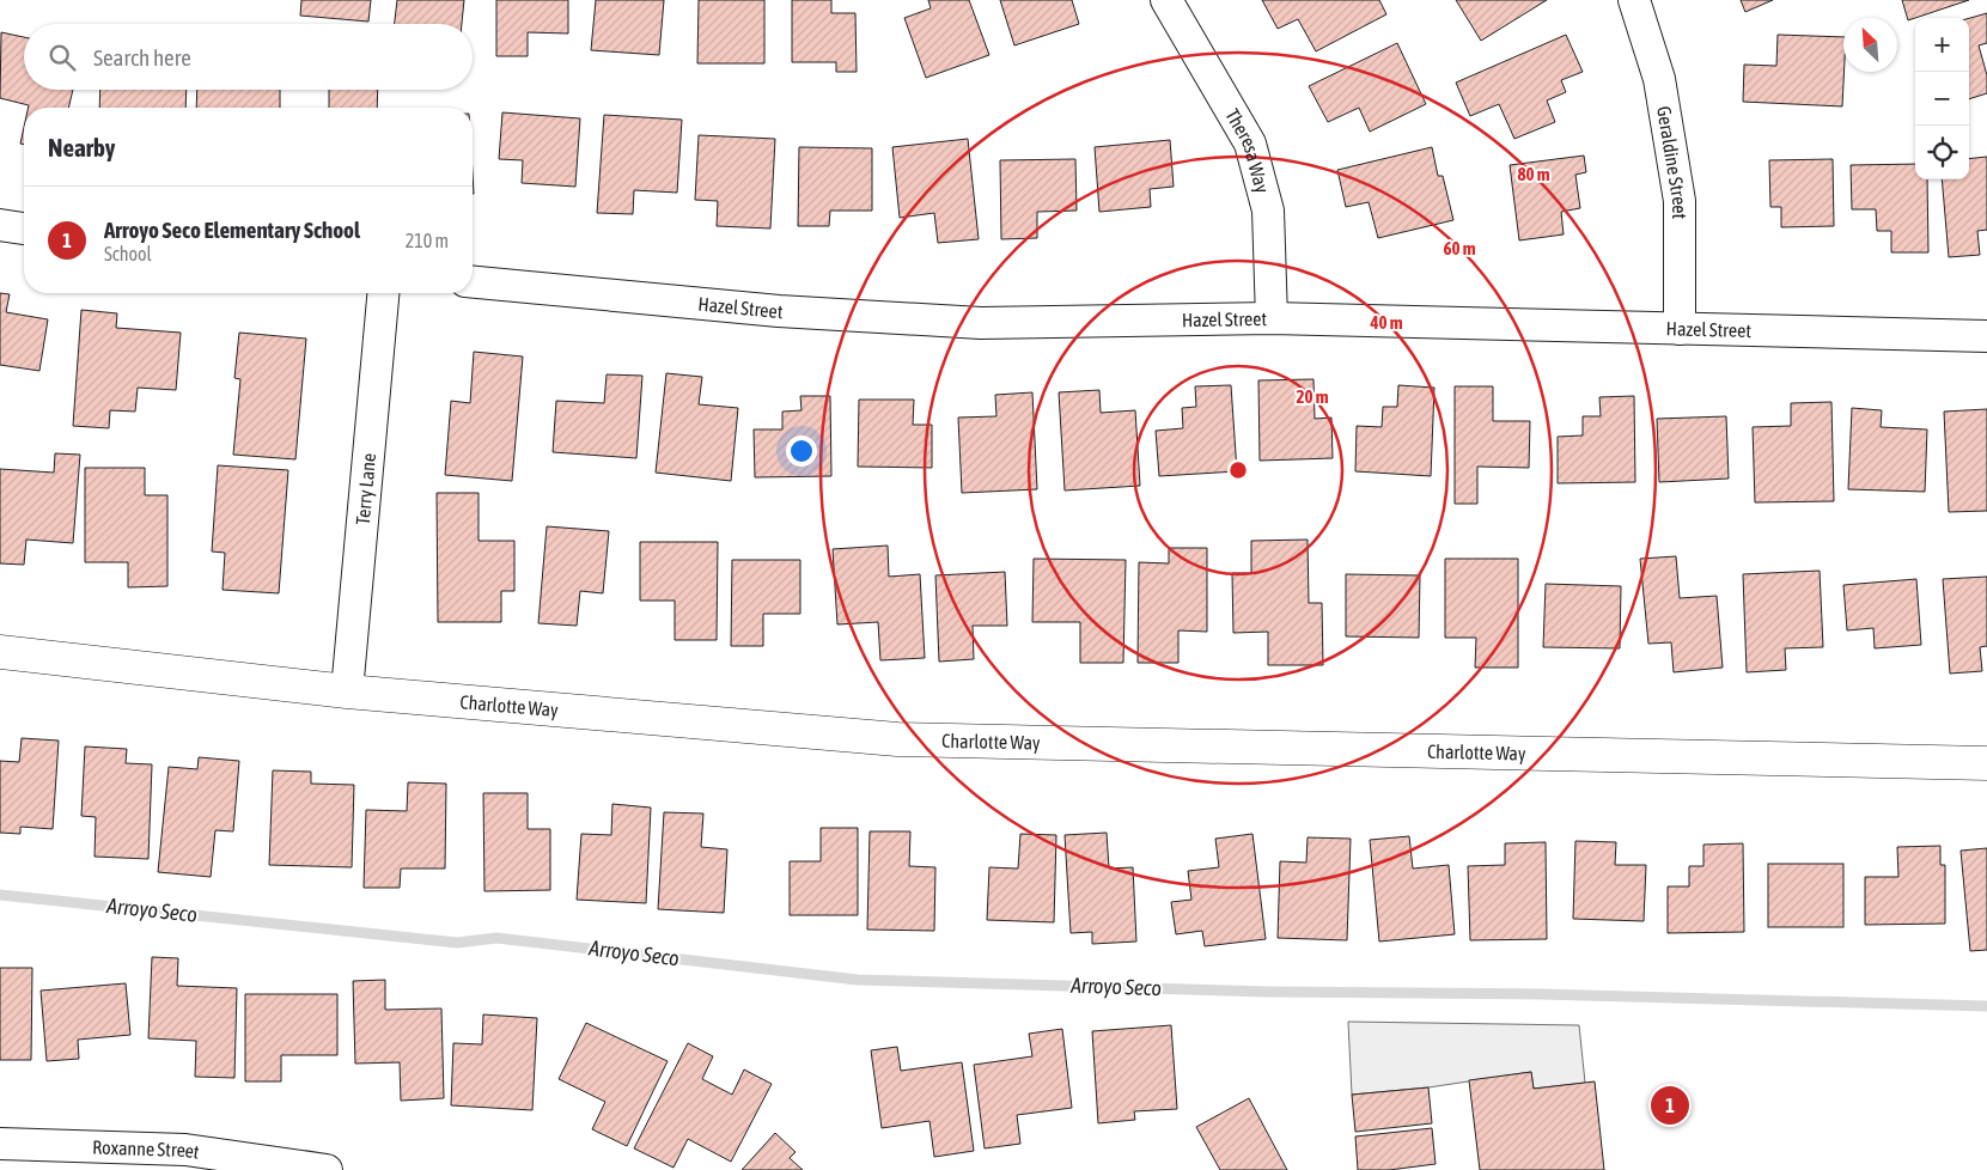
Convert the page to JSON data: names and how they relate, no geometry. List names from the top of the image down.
{
  "streets": {
    "street": [
      "Theresa Way",
      "Geraldine Street",
      "Hazel Street",
      "Terry Lane",
      "Charlotte Way",
      "Roxanne Street"
    ]
  },
  "crossings": [
    ["Theresa Way", "Hazel Street"],
    ["Geraldine Street", "Hazel Street"],
    ["Terry Lane", "Charlotte Way"]
  ],
  "water": ["Arroyo Seco"],
  "north": "top left",
  "page": {
    "map_buttons": ["+", "−"],
    "search": "Search here",
    "heading": "Nearby",
    "list": [
      {
        "mark": "1",
        "name": "Arroyo Seco Elementary School",
        "note": "School",
        "value": "210 m"
      }
    ],
    "pins": "1"
  },
  "rings": [
    "80 m",
    "60 m",
    "40 m",
    "20 m"
  ]
}
